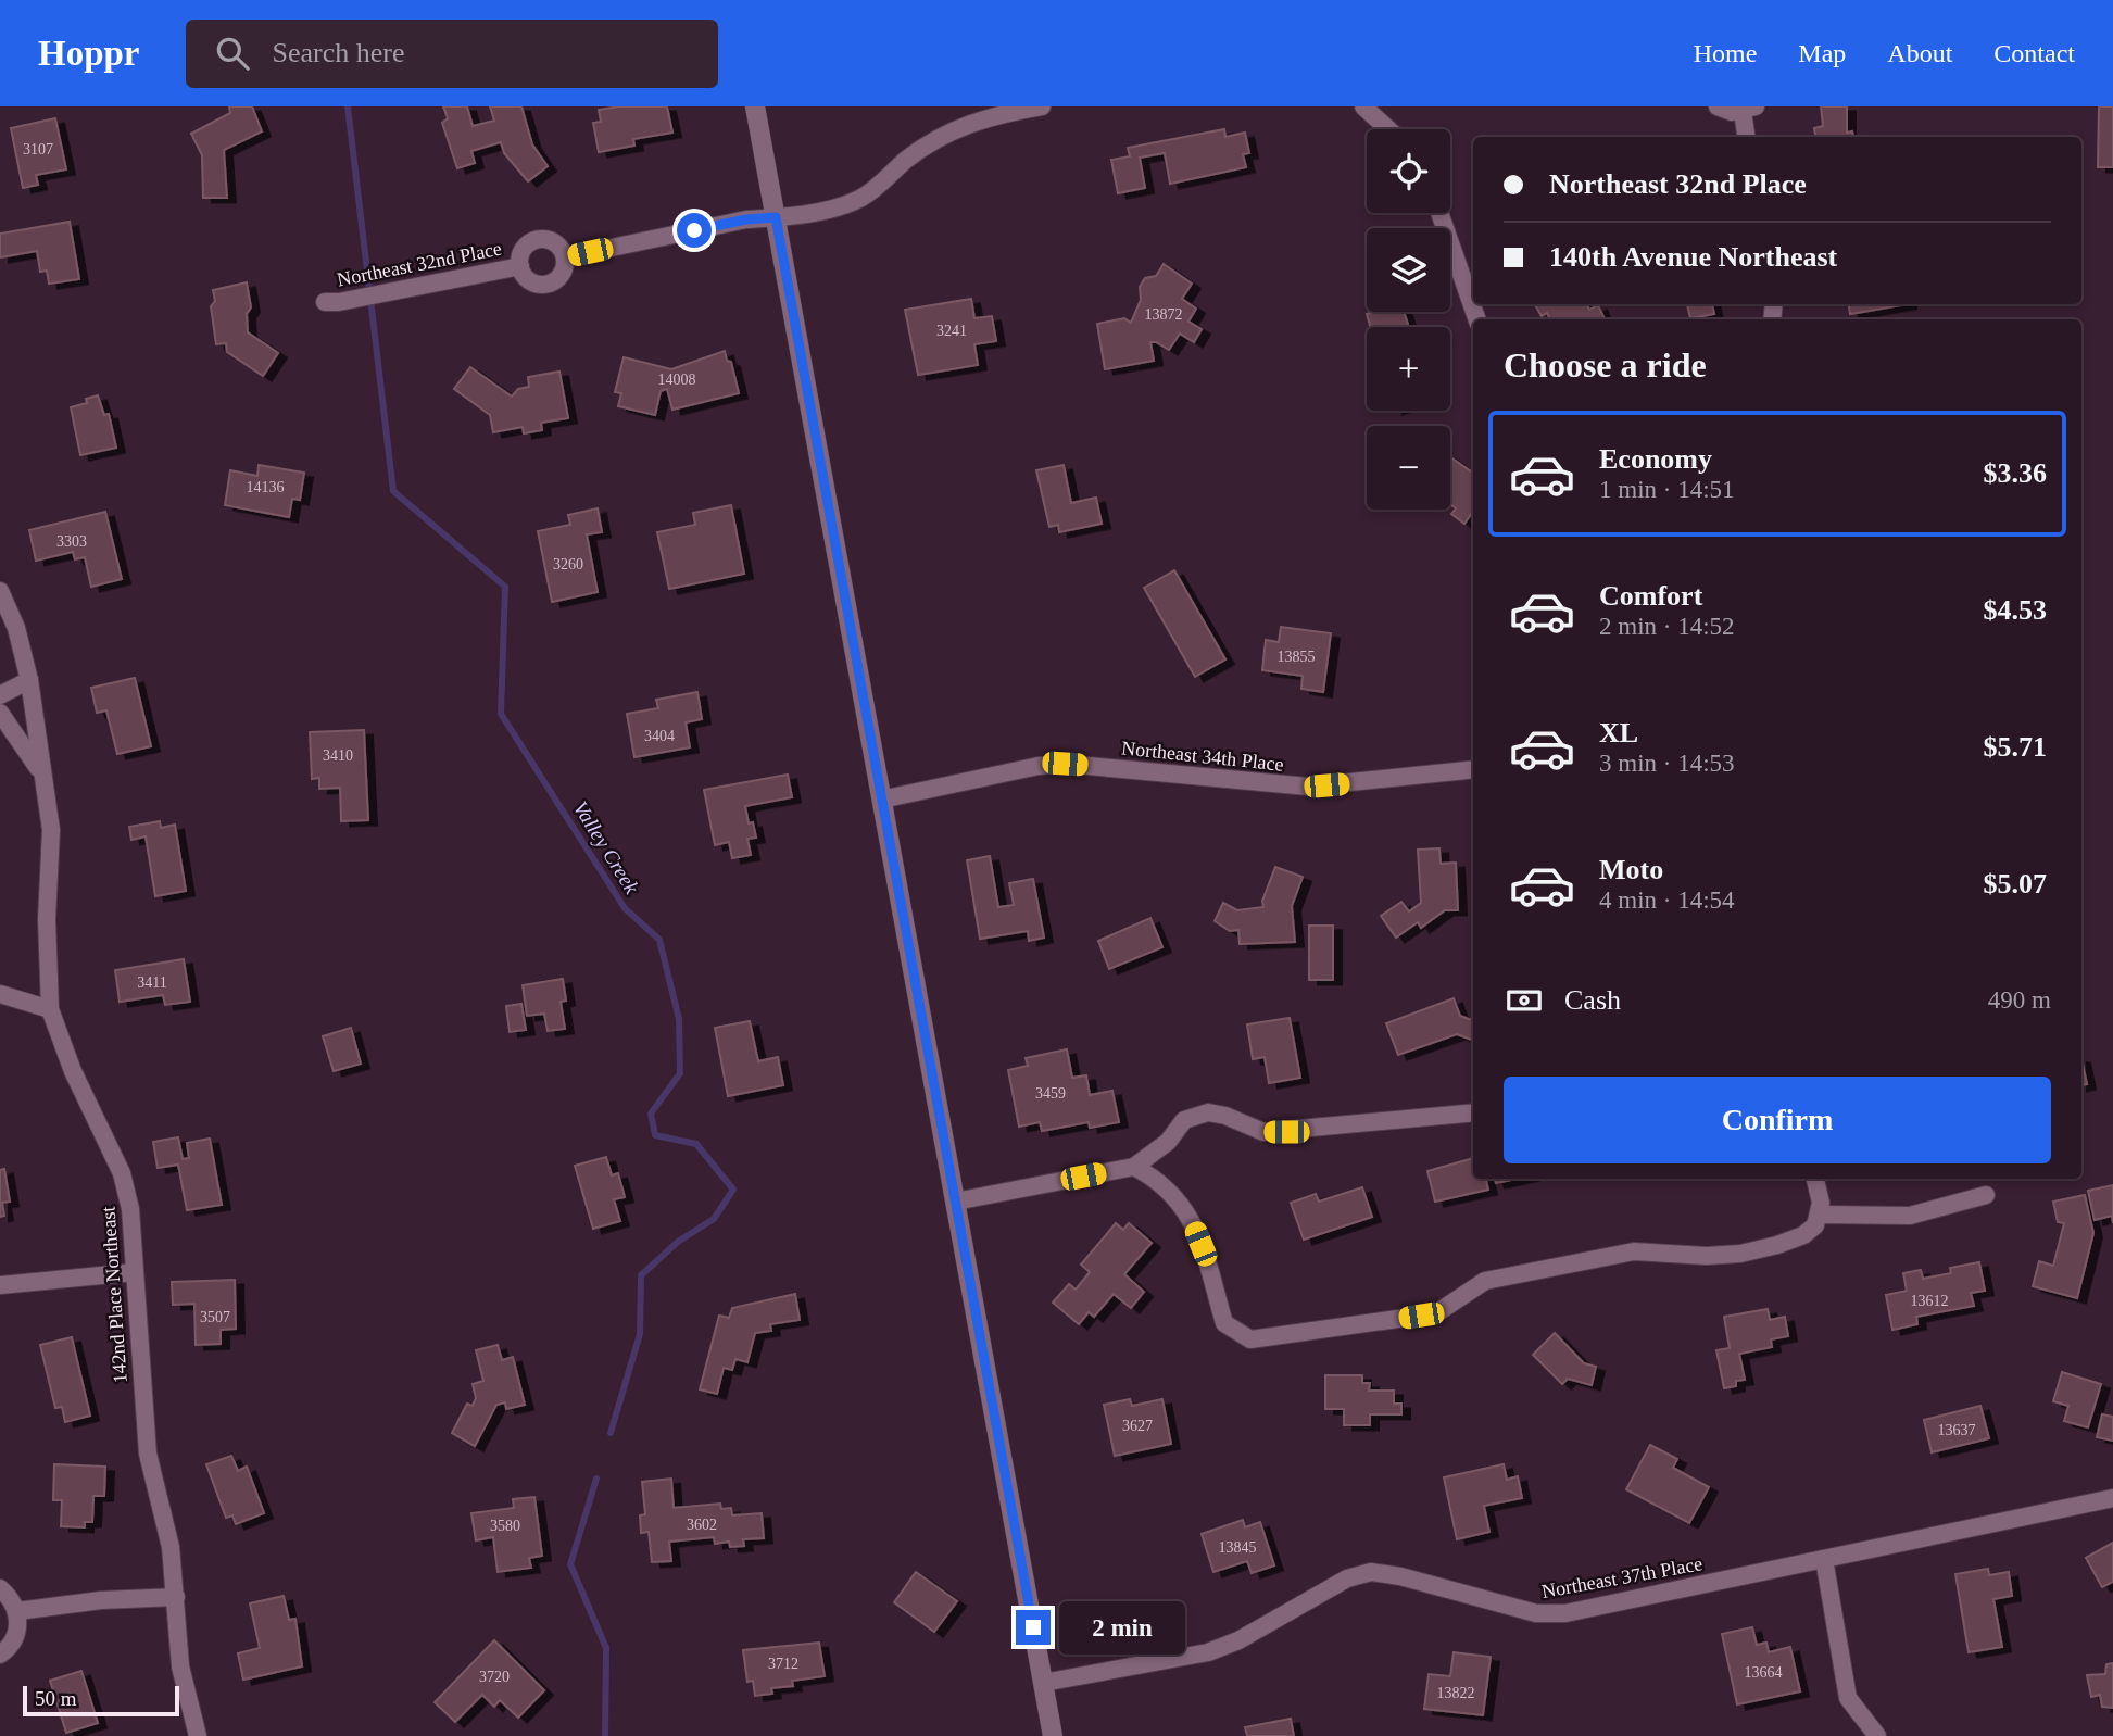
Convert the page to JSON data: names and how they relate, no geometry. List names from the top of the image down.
{
  "streets": {
    "street": [
      "Northeast 32nd Place",
      "Northeast 34th Place",
      "142nd Place Northeast",
      "Northeast 37th Place"
    ]
  },
  "water": ["Valley Creek"],
  "house_numbers": [
    "3107",
    "13872",
    "3241",
    "14008",
    "14136",
    "3303",
    "3260",
    "13855",
    "3404",
    "3410",
    "3411",
    "3459",
    "13612",
    "3507",
    "3627",
    "13637",
    "3602",
    "3580",
    "13845",
    "3712",
    "13664",
    "3720",
    "13822"
  ],
  "scale_bar": "50 m",
  "page": {
    "header": "Hoppr",
    "search": "Search here",
    "nav": [
      "Home",
      "Map",
      "About",
      "Contact"
    ],
    "map_buttons": ["+", "−"],
    "banner": ["Northeast 32nd Place", "140th Avenue Northeast"],
    "heading": "Choose a ride",
    "list": [
      {
        "name": "Economy",
        "note": "1 min · 14:51",
        "value": "$3.36"
      },
      {
        "name": "Comfort",
        "note": "2 min · 14:52",
        "value": "$4.53"
      },
      {
        "name": "XL",
        "note": "3 min · 14:53",
        "value": "$5.71"
      },
      {
        "name": "Moto",
        "note": "4 min · 14:54",
        "value": "$5.07"
      }
    ],
    "pay": ["Cash", "490 m"],
    "buttons": "Confirm",
    "bubble": "2 min",
    "scale": "50 m"
  }
}
